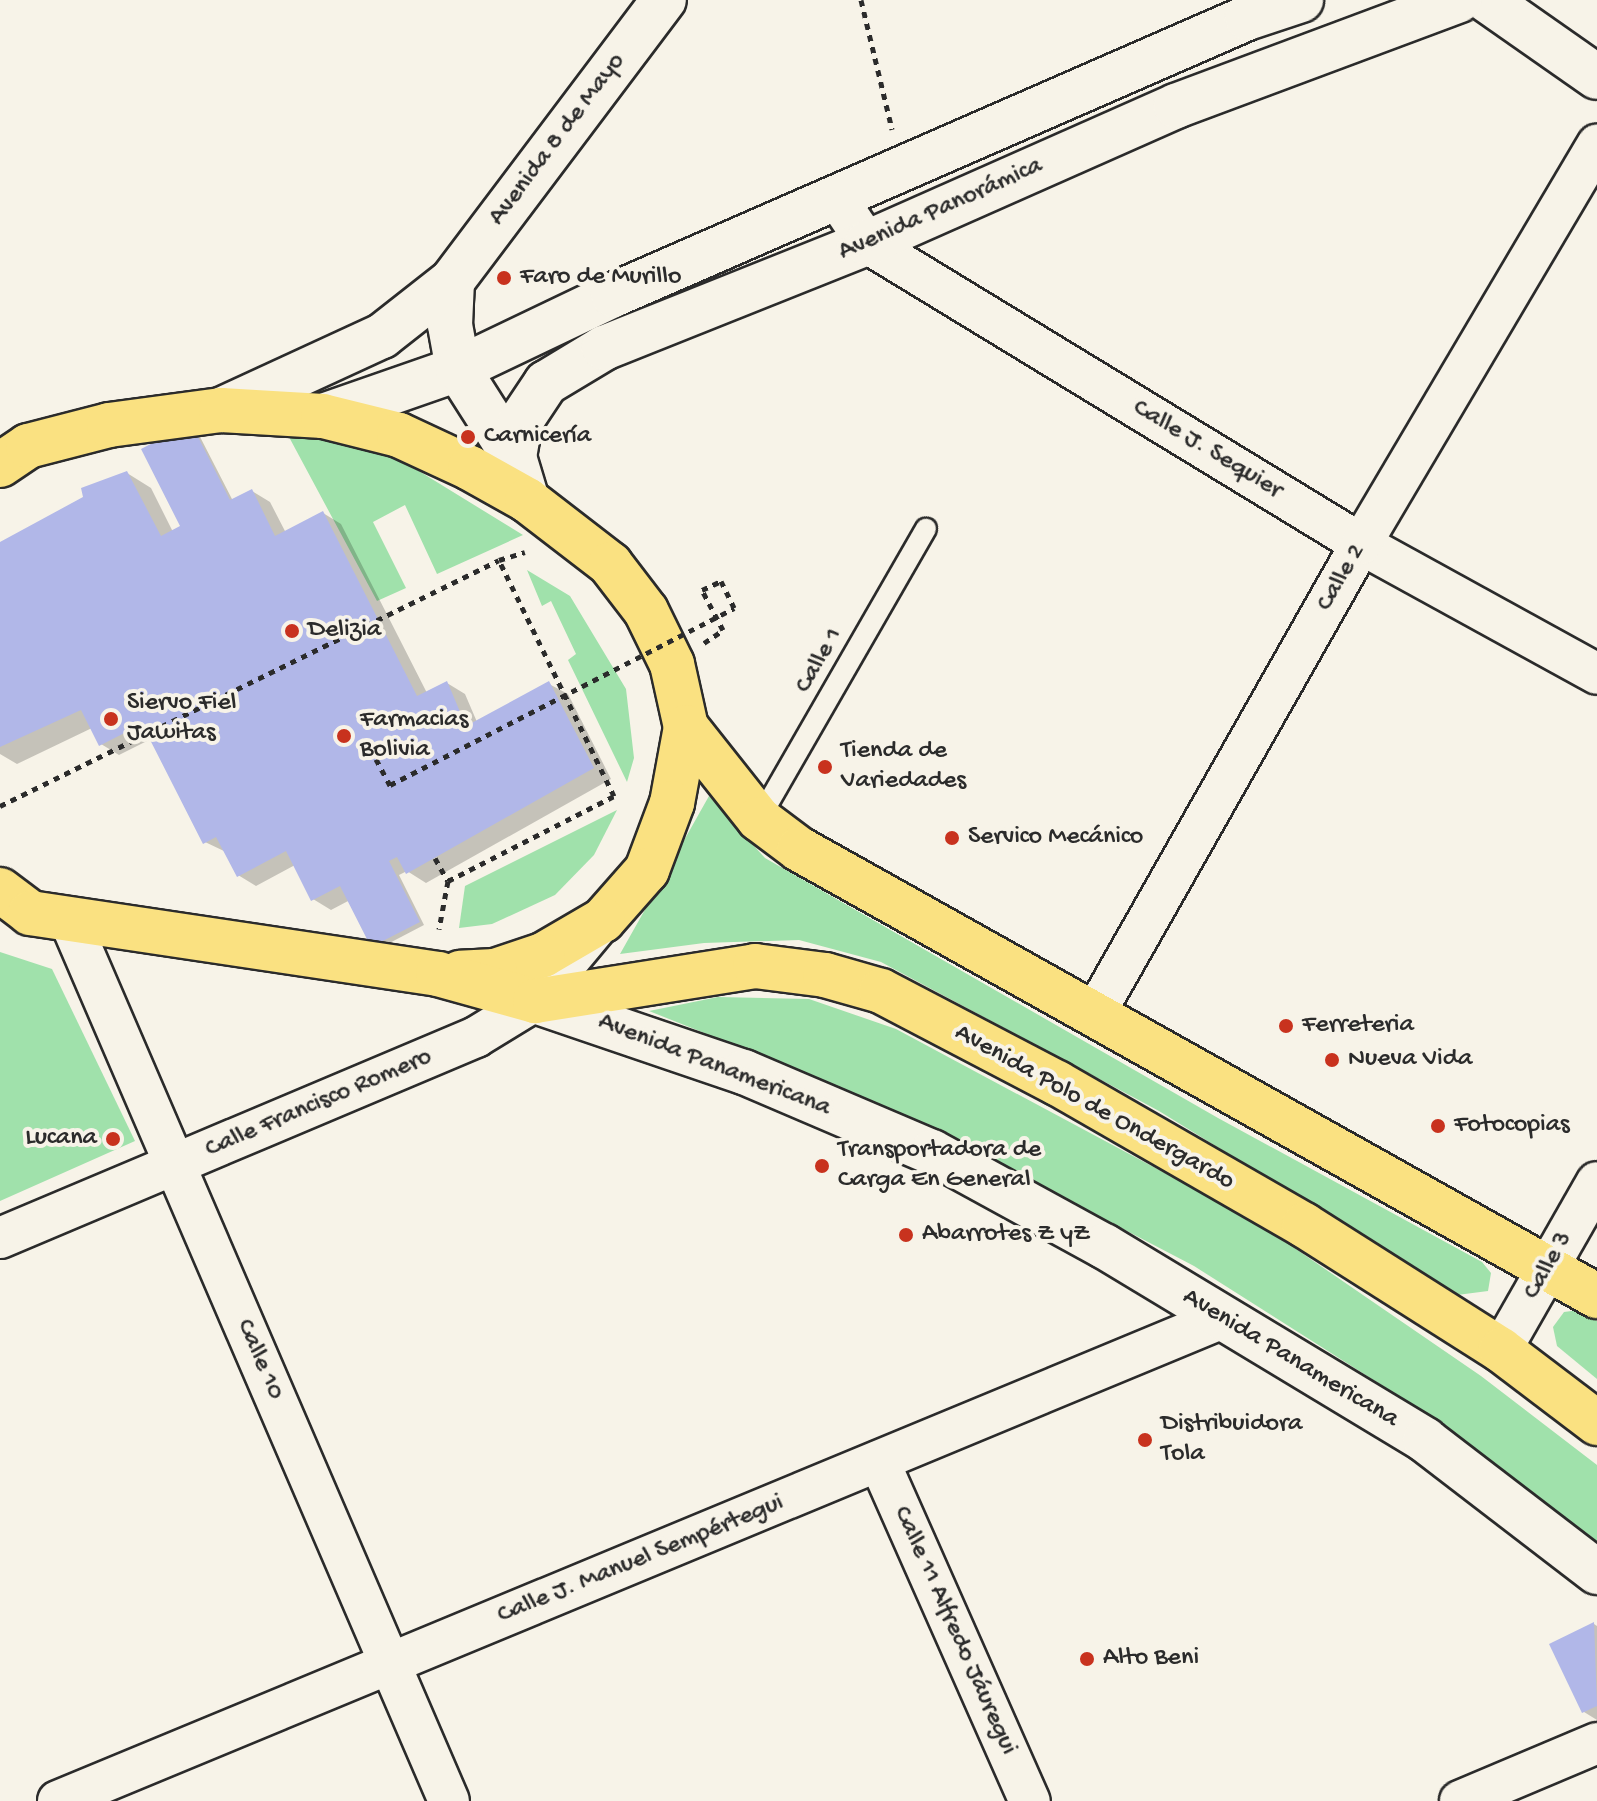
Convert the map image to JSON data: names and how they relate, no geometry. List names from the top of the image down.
{
  "streets": {
    "main road": [
      "Avenida 8 de Mayo",
      "Avenida Panorámica",
      "Avenida Panamericana",
      "Avenida Polo de Ondergardo"
    ],
    "street": [
      "Calle J. Sequier",
      "Calle 2",
      "Calle Francisco Romero",
      "Calle 3",
      "Calle 10",
      "Calle J. Manuel Sempértegui",
      "Calle 11 Alfredo Jáuregui"
    ],
    "lane": ["Calle 1"]
  },
  "crossings": [
    ["Avenida Panorámica", "Calle J. Sequier"],
    ["Calle J. Sequier", "Calle 2"],
    ["Avenida Panamericana", "Calle Francisco Romero"],
    ["Avenida Panamericana", "Avenida Polo de Ondergardo"],
    ["Avenida Panamericana", "Calle 10"],
    ["Avenida Panamericana", "Calle J. Manuel Sempértegui"],
    ["Calle Francisco Romero", "Avenida Polo de Ondergardo"],
    ["Calle Francisco Romero", "Calle 10"],
    ["Avenida Polo de Ondergardo", "Calle 3"],
    ["Calle 10", "Calle J. Manuel Sempértegui"],
    ["Calle J. Manuel Sempértegui", "Calle 11 Alfredo Jáuregui"]
  ],
  "places": [
    "Faro de Murillo",
    "Carnicería",
    "Delizia",
    "Siervo Fiel Jawitas",
    "Farmacias Bolivia",
    "Tienda de Variedades",
    "Servico Mecánico",
    "Ferreteria",
    "Nueva Vida",
    "Fotocopias",
    "Lucana",
    "Transportadora de Carga En General",
    "Abarrotes Z yZ",
    "Distribuidora Tola",
    "Alto Beni"
  ]
}
